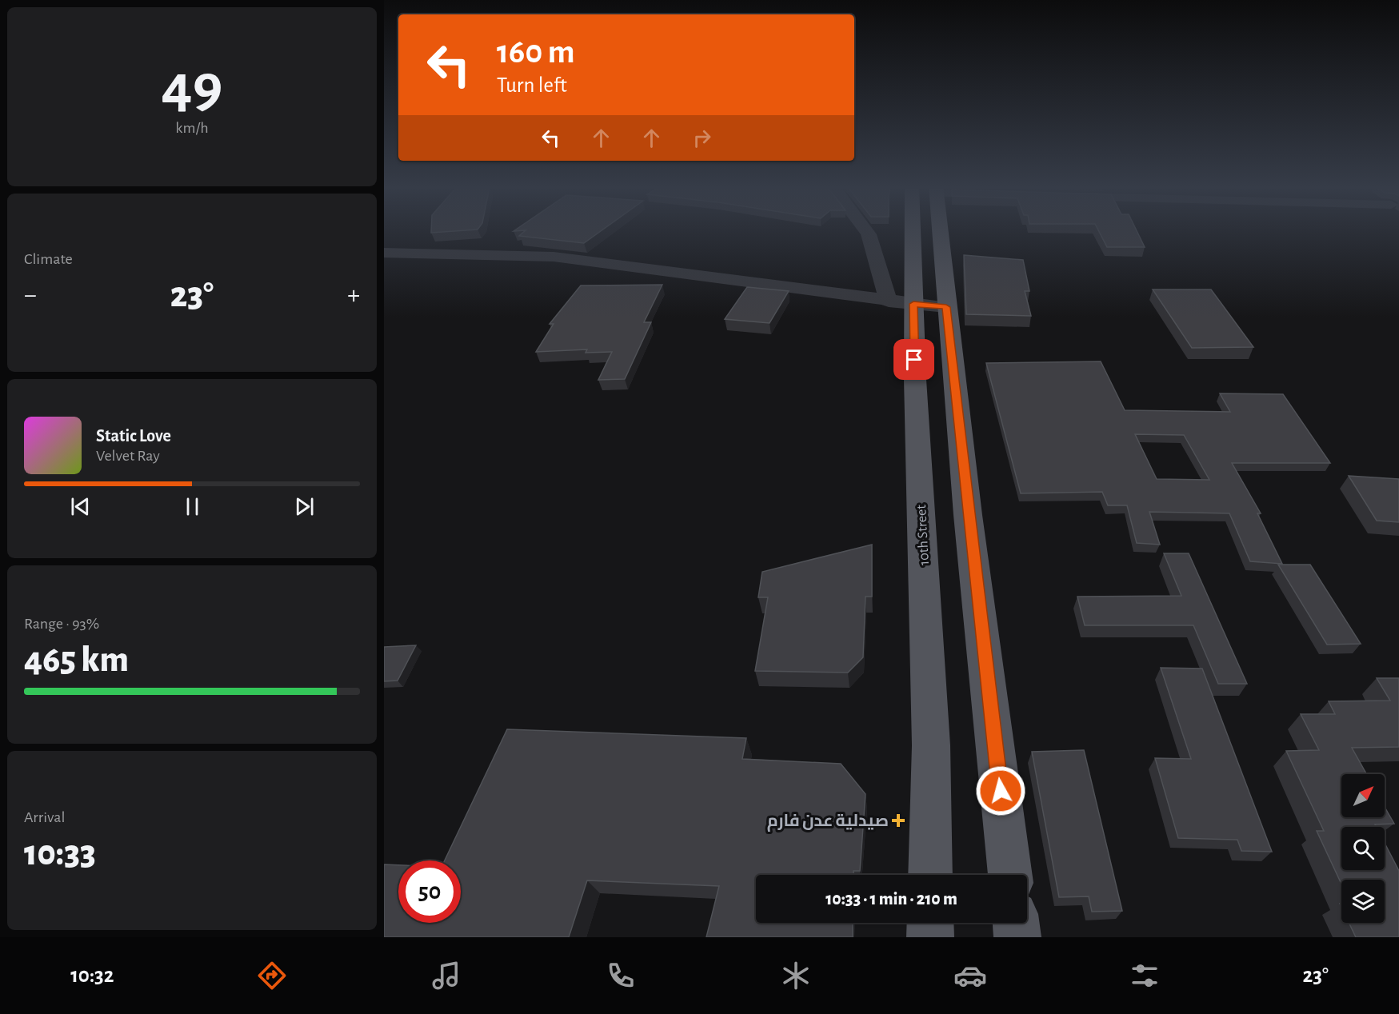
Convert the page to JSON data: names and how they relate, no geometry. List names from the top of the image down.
{
  "streets": {
    "main road": ["10th Street"]
  },
  "places": {
    "health": ["صيدلية عدن فارم"]
  },
  "north": "top right",
  "page": {
    "tile": [
      ["49", "km/h"],
      "Climate",
      ["Range · 93%", "465 km"],
      ["Arrival", "10:33"]
    ],
    "turn": ["160 m", "Turn left"],
    "heat": ["−", "23°", "+"],
    "song": ["Static Love", "Velvet Ray"],
    "limit": "50",
    "trip": "10:33 · 1 min · 210 m",
    "tabs": ["10:32", "23°"]
  }
}
